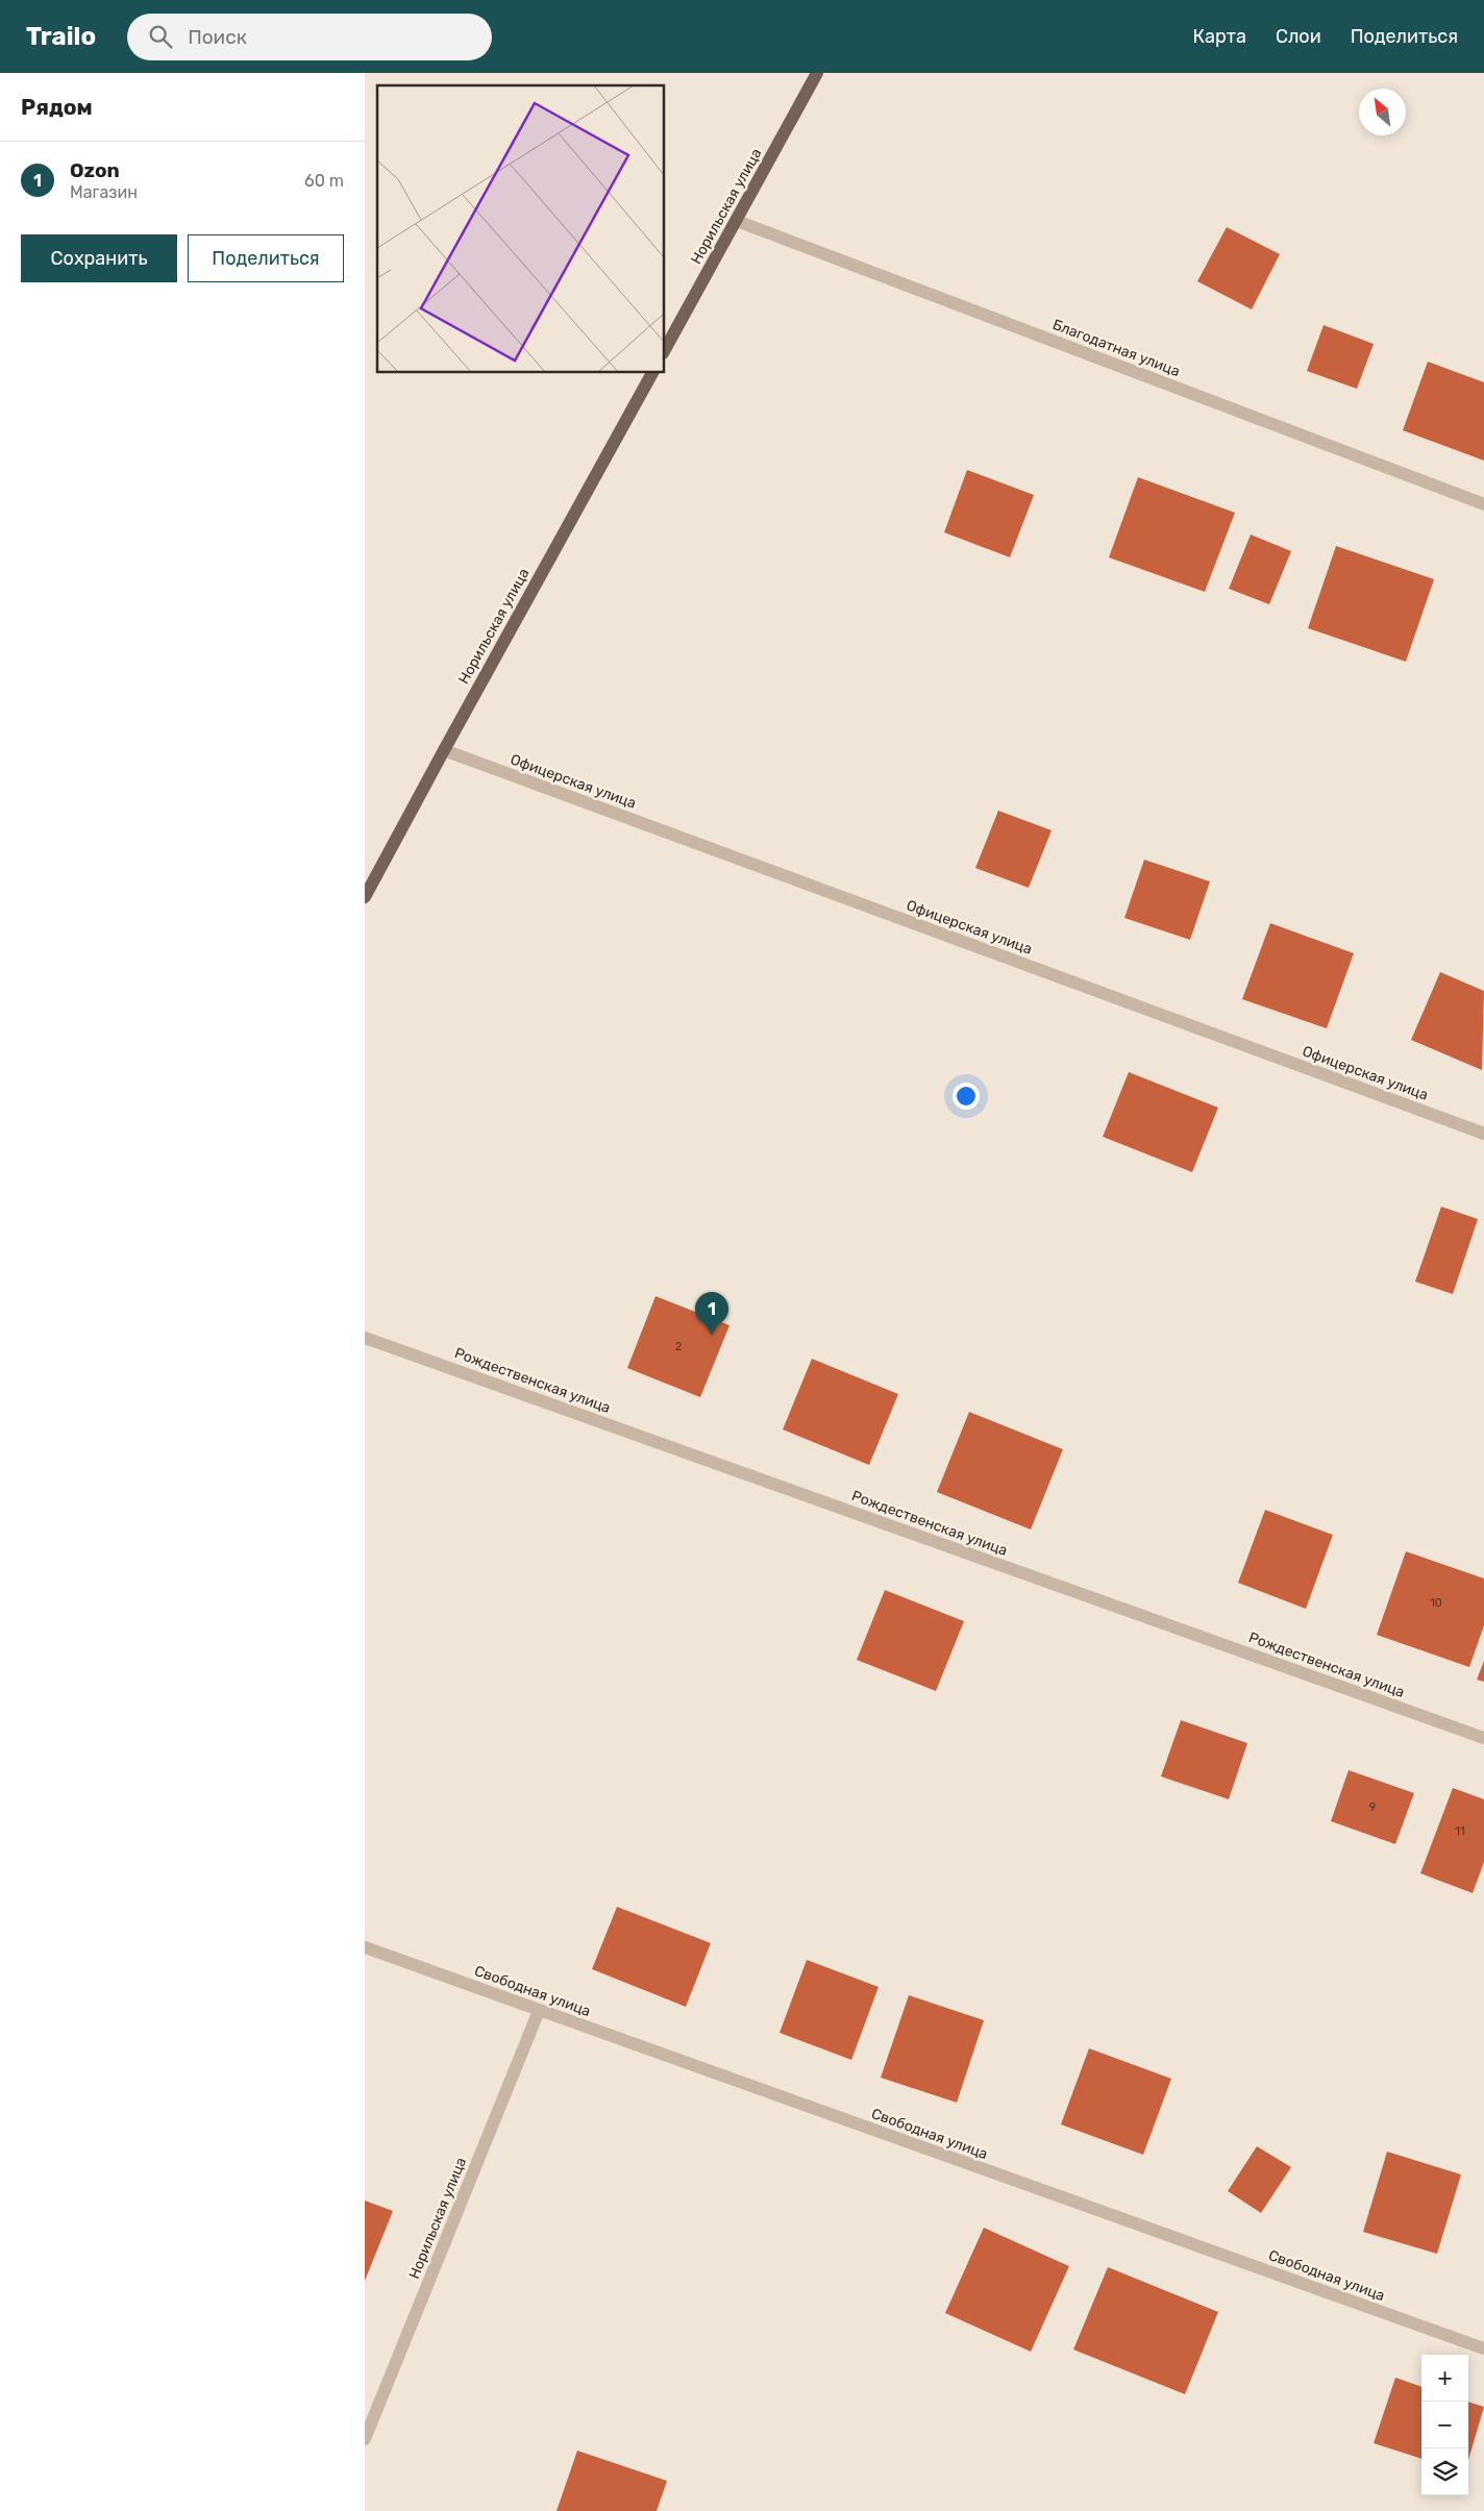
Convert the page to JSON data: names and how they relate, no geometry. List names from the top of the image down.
{
  "streets": {
    "main road": ["Норильская улица"],
    "street": [
      "Благодатная улица",
      "Офицерская улица",
      "Рождественская улица",
      "Свободная улица"
    ]
  },
  "crossings": [
    ["Норильская улица", "Благодатная улица"],
    ["Норильская улица", "Офицерская улица"],
    ["Норильская улица", "Свободная улица"]
  ],
  "house_numbers": [
    "2",
    "10",
    "9",
    "11"
  ],
  "north": "top left",
  "page": {
    "header": "Trailo",
    "search": "Поиск",
    "nav": ["Карта", "Слои", "Поделиться"],
    "heading": "Рядом",
    "list": [
      {
        "mark": "1",
        "name": "Ozon",
        "note": "Магазин",
        "value": "60 m"
      }
    ],
    "buttons": ["Сохранить", "Поделиться"],
    "pins": "1",
    "map_buttons": ["+", "−"]
  }
}
